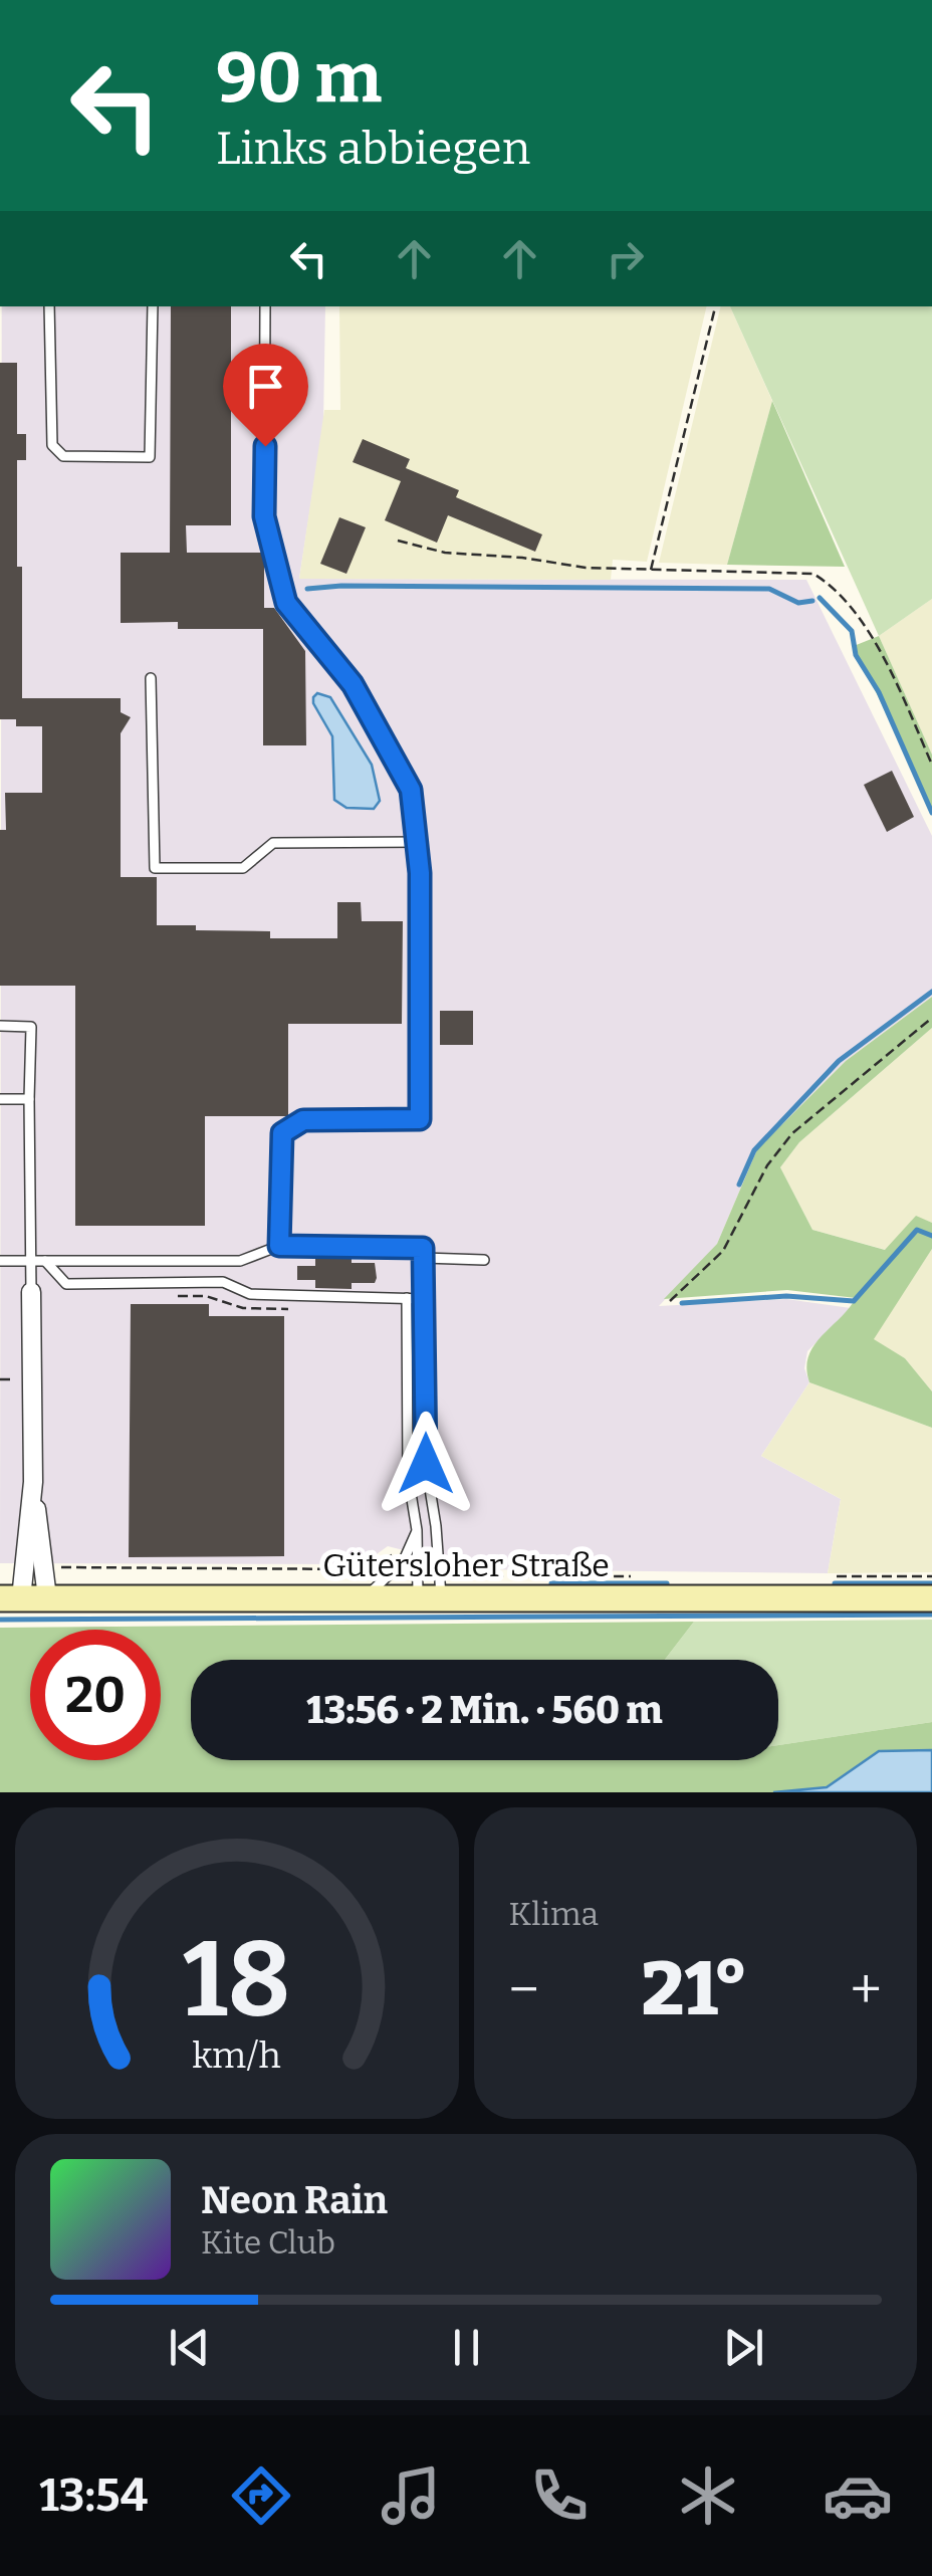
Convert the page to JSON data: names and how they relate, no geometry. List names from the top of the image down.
{
  "streets": {
    "main road": ["Gütersloher Straße"]
  },
  "page": {
    "turn": ["90 m", "Links abbiegen"],
    "limit": "20",
    "trip": "13:56 · 2 Min. · 560 m",
    "tile": "Klima",
    "heat": ["−", "21°", "+"],
    "song": ["Neon Rain", "Kite Club"],
    "tabs": "13:54",
    "gauge": ["18", "km/h"]
  }
}
